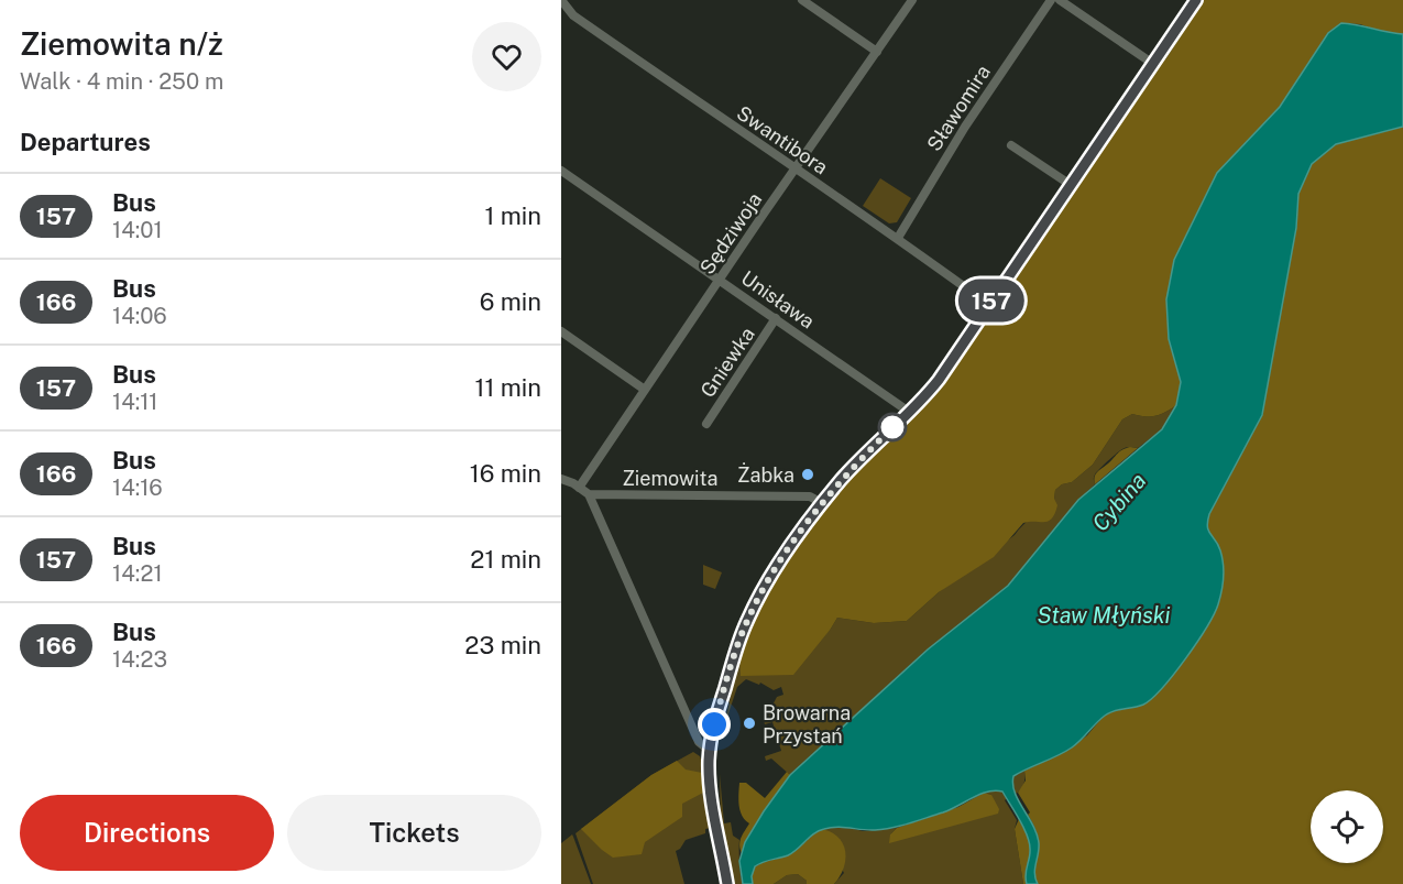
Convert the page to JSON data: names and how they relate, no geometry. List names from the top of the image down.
{
  "streets": {
    "street": [
      "Sławomira",
      "Swantibora",
      "Sędziwoja",
      "Unisława",
      "Gniewka",
      "Ziemowita"
    ]
  },
  "crossings": [
    ["Sławomira", "Swantibora"],
    ["Swantibora", "Sędziwoja"],
    ["Sędziwoja", "Unisława"],
    ["Unisława", "Gniewka"]
  ],
  "water": ["Cybina", "Staw Młyński"],
  "places": ["Żabka", "Browarna Przystań"],
  "lines": ["bus line 157"],
  "page": {
    "heading": [
      ["Ziemowita n/ż", "Walk · 4 min · 250 m"],
      "Departures"
    ],
    "on_map": "157",
    "list": [
      {
        "mark": "157",
        "name": "Bus",
        "note": "14:01",
        "value": "1 min"
      },
      {
        "mark": "166",
        "name": "Bus",
        "note": "14:06",
        "value": "6 min"
      },
      {
        "mark": "157",
        "name": "Bus",
        "note": "14:11",
        "value": "11 min"
      },
      {
        "mark": "166",
        "name": "Bus",
        "note": "14:16",
        "value": "16 min"
      },
      {
        "mark": "157",
        "name": "Bus",
        "note": "14:21",
        "value": "21 min"
      },
      {
        "mark": "166",
        "name": "Bus",
        "note": "14:23",
        "value": "23 min"
      }
    ],
    "buttons": ["Directions", "Tickets"]
  }
}
